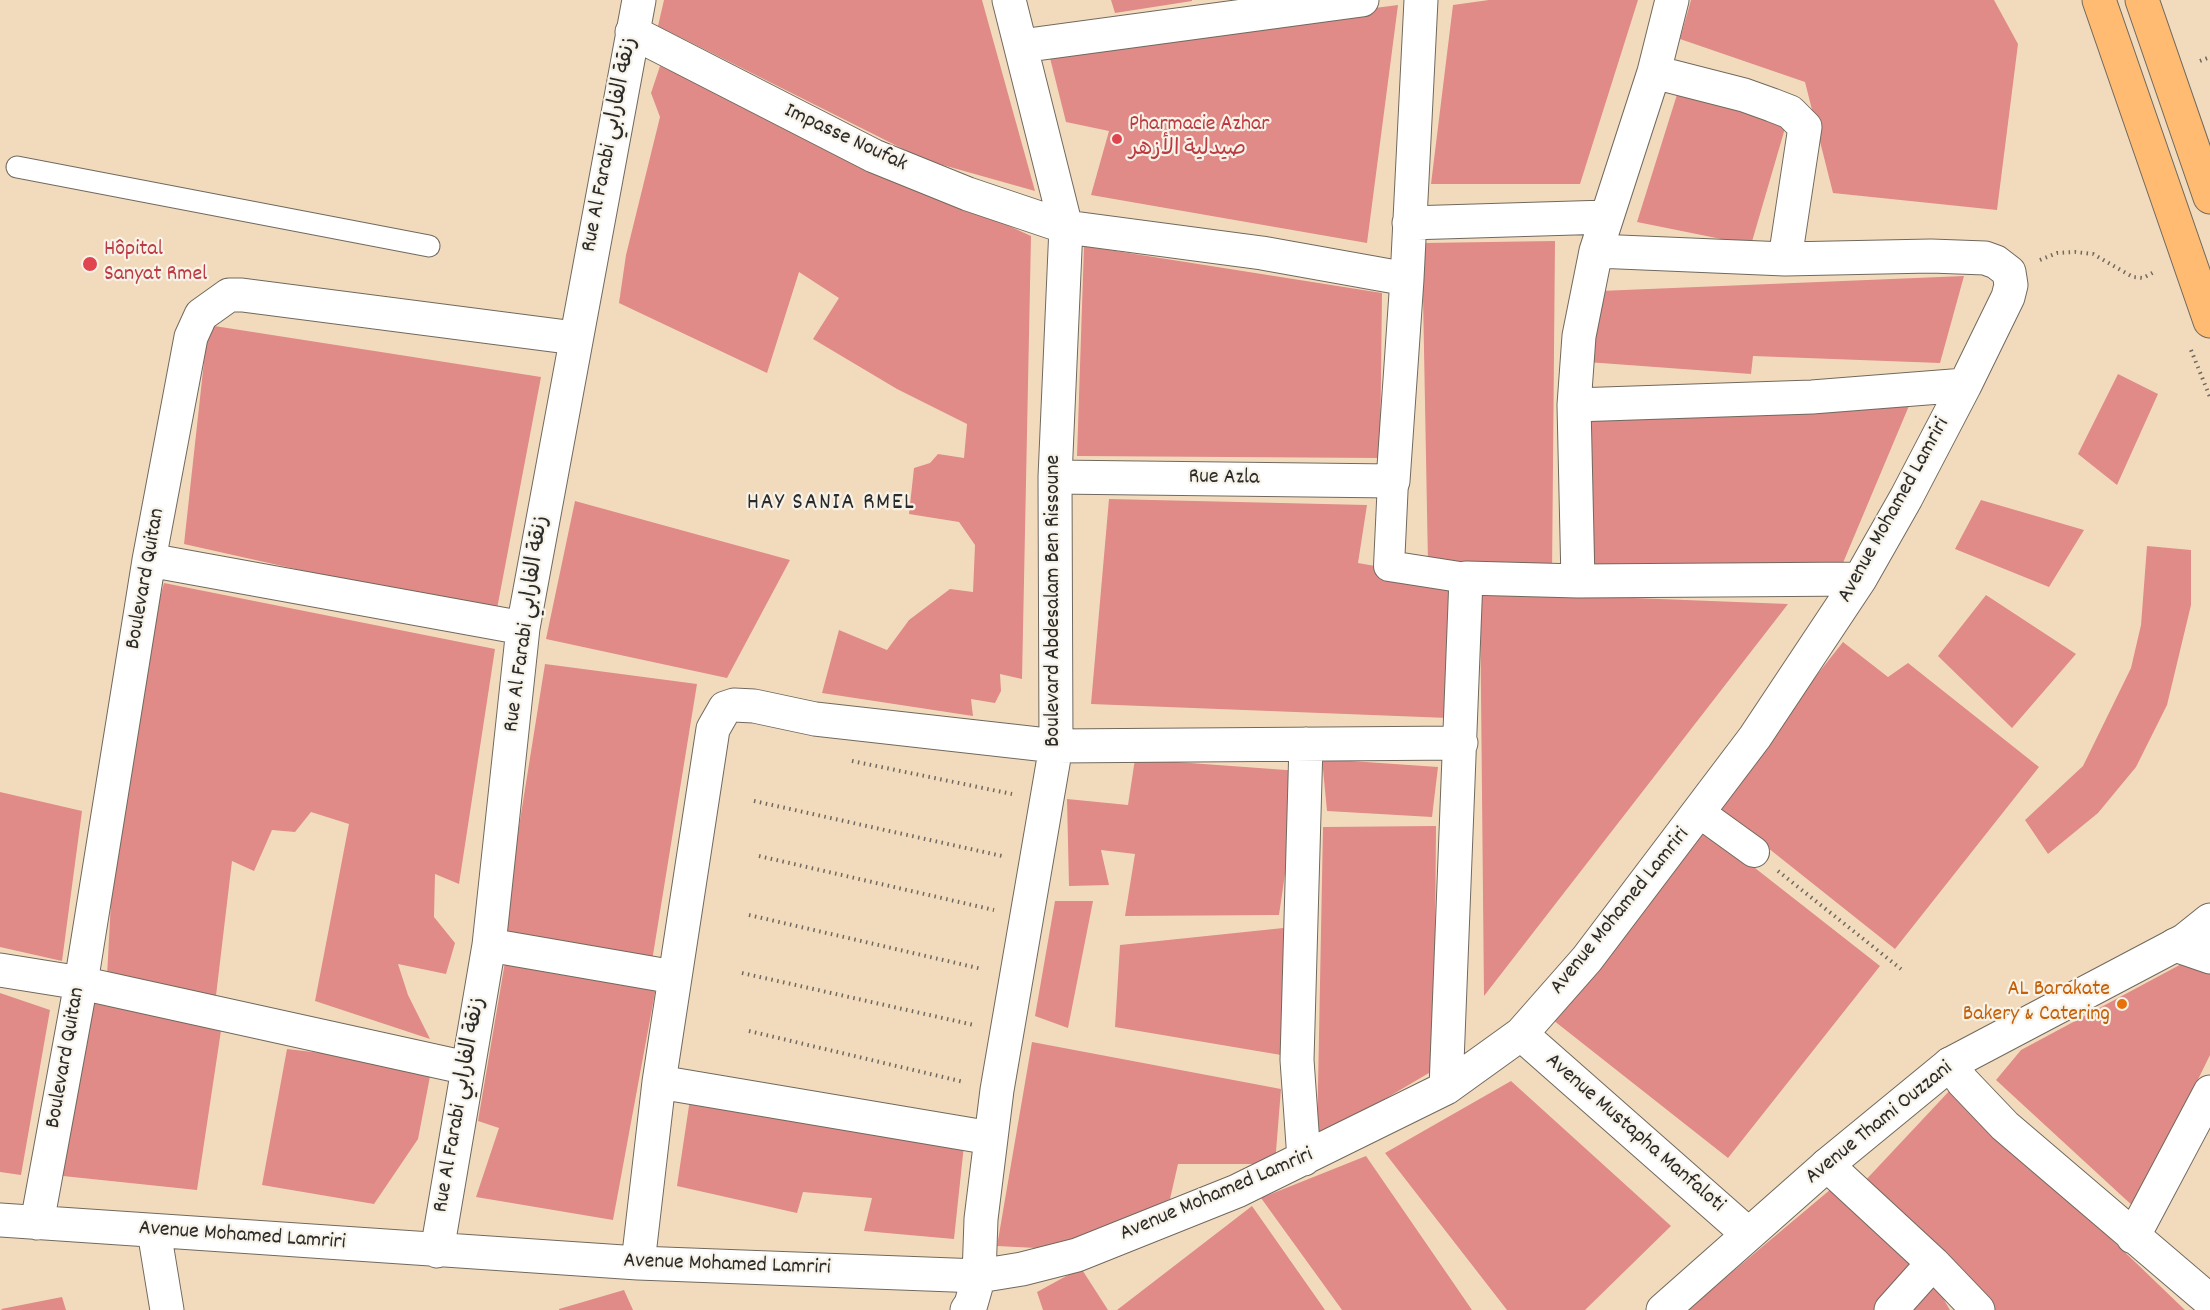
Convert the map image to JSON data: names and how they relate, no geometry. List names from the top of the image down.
{
  "streets": {
    "street": [
      "Impasse Noufak",
      "Rue Al Farabi زنقة الفارابي",
      "Rue Azla",
      "Avenue Mohamed Lamriri",
      "Boulevard Quitan",
      "Boulevard Abdesalam Ben Rissoune",
      "Avenue Thami Ouzzani",
      "Avenue Mustapha Manfaloti"
    ]
  },
  "crossings": [
    ["Impasse Noufak", "Rue Al Farabi زنقة الفارابي"],
    ["Impasse Noufak", "Boulevard Abdesalam Ben Rissoune"],
    ["Rue Al Farabi زنقة الفارابي", "Avenue Mohamed Lamriri"],
    ["Rue Al Farabi زنقة الفارابي", "Boulevard Quitan"],
    ["Rue Azla", "Boulevard Abdesalam Ben Rissoune"],
    ["Avenue Mohamed Lamriri", "Boulevard Quitan"],
    ["Avenue Mohamed Lamriri", "Boulevard Abdesalam Ben Rissoune"],
    ["Avenue Mohamed Lamriri", "Avenue Mustapha Manfaloti"],
    ["Avenue Thami Ouzzani", "Avenue Mustapha Manfaloti"]
  ],
  "districts": ["HAY SANIA RMEL"],
  "places": ["Pharmacie Azhar صيدلية الأزهر", "Hôpital Sanyat Rmel", "AL Barakate Bakery & Catering"]
}
